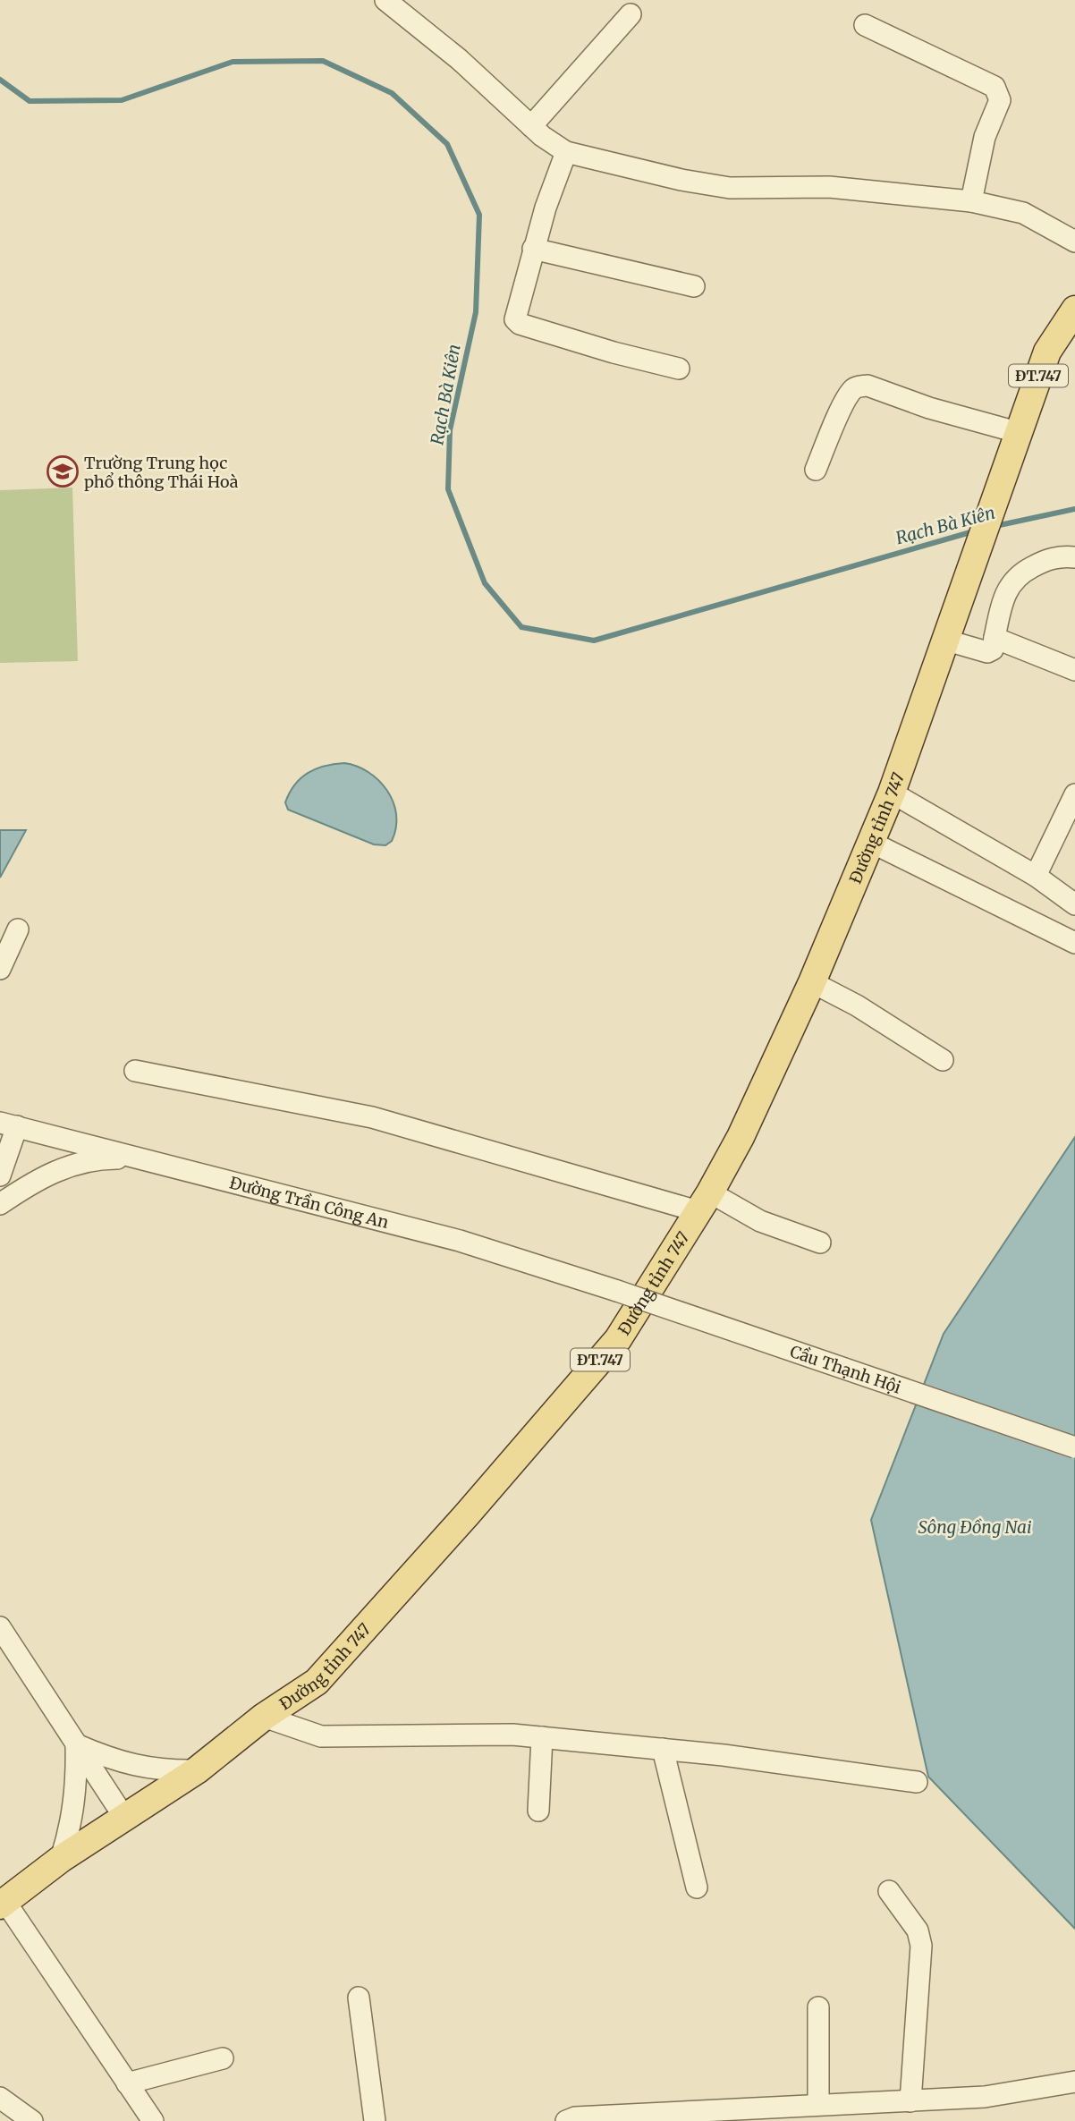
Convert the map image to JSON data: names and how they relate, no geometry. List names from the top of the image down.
{
  "streets": {
    "main road": ["ĐT.747", "Đường tỉnh 747"],
    "street": ["Đường Trần Công An", "Cầu Thạnh Hội"]
  },
  "crossings": [
    ["ĐT.747", "Đường tỉnh 747"],
    ["Đường Trần Công An", "Cầu Thạnh Hội"]
  ],
  "water": ["Rạch Bà Kiên", "Sông Đồng Nai"],
  "places": {
    "school or university": ["Trường Trung học phổ thông Thái Hoà"]
  }
}
